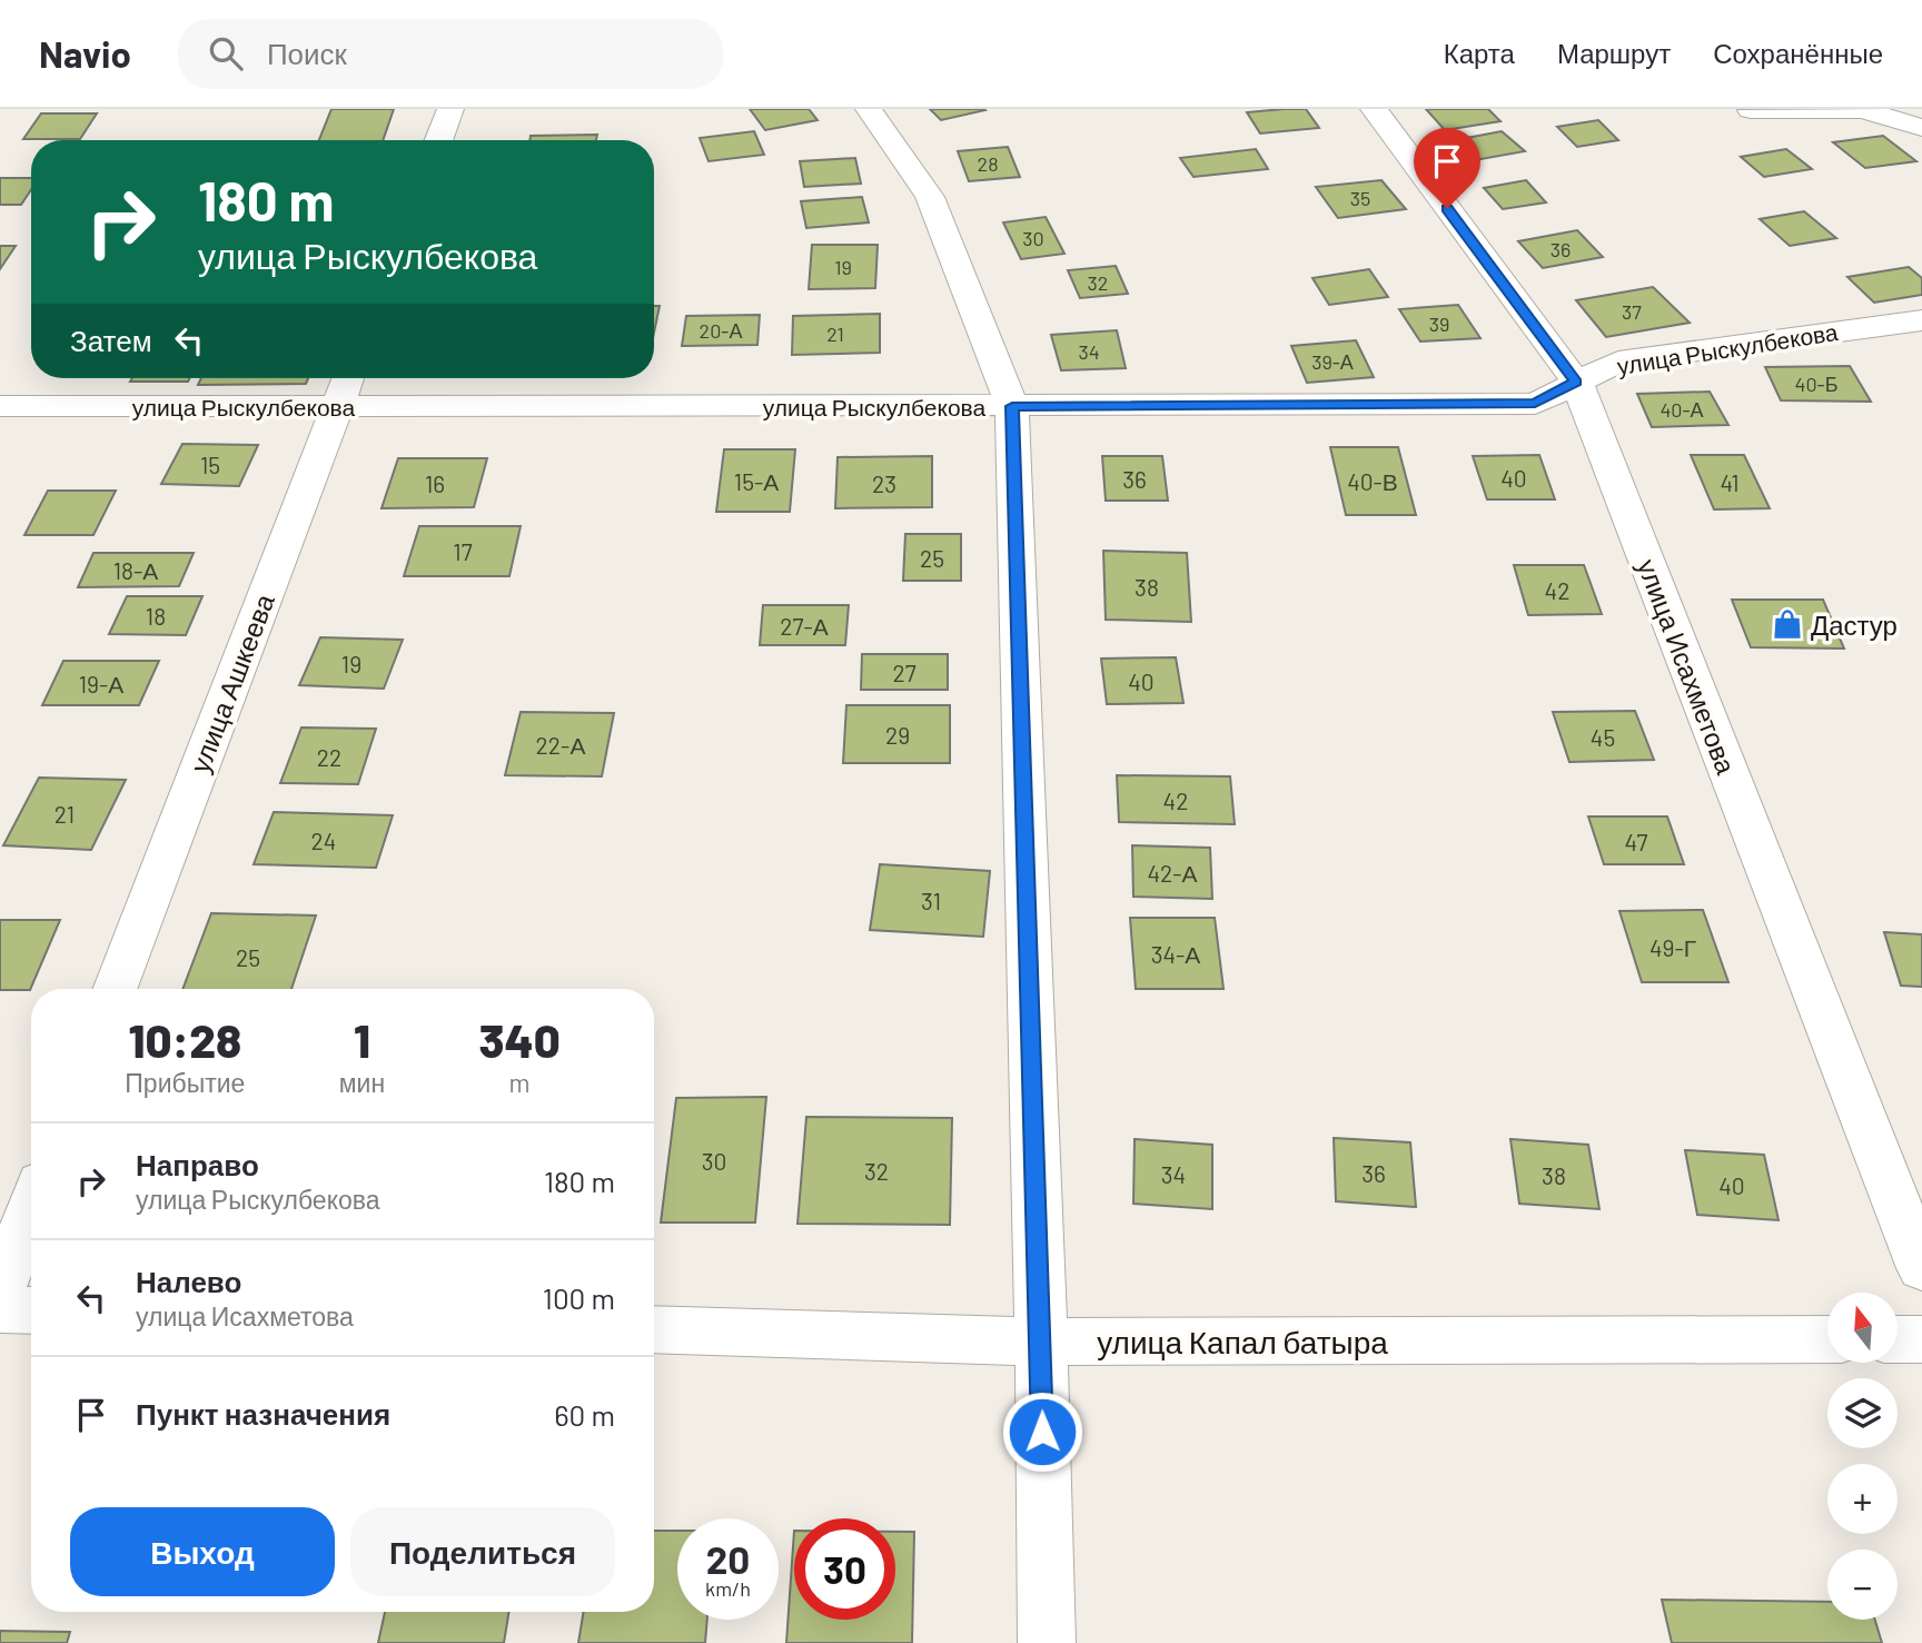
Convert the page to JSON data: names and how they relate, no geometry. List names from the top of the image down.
{
  "streets": {
    "street": [
      "улица Рыскулбекова",
      "улица Исахметова",
      "улица Ашкеева",
      "улица Капал батыра"
    ]
  },
  "crossings": [
    ["улица Рыскулбекова", "улица Исахметова"],
    ["улица Рыскулбекова", "улица Ашкеева"]
  ],
  "places": {
    "shop": ["Дастур"]
  },
  "house_numbers": [
    "28",
    "35",
    "30",
    "36",
    "19",
    "32",
    "37",
    "39",
    "20-А",
    "21",
    "34",
    "39-А",
    "40-Б",
    "40-А",
    "15",
    "40",
    "36",
    "15-А",
    "40-В",
    "41",
    "16",
    "23",
    "17",
    "25",
    "18-А",
    "38",
    "42",
    "18",
    "27-А",
    "19",
    "27",
    "40",
    "19-А",
    "29",
    "45",
    "22-А",
    "22",
    "42",
    "21",
    "24",
    "47",
    "42-А",
    "31",
    "49-Г",
    "34-А",
    "25",
    "30",
    "32",
    "36",
    "34",
    "38",
    "40"
  ],
  "north": "top",
  "page": {
    "header": "Navio",
    "search": "Поиск",
    "nav": ["Карта", "Маршрут", "Сохранённые"],
    "turn": ["180 m", "улица Рыскулбекова"],
    "then": "Затем",
    "eta": [
      "10:28",
      "Прибытие",
      "1",
      "мин",
      "340",
      "m"
    ],
    "list": [
      {
        "name": "Направо",
        "note": "улица Рыскулбекова",
        "value": "180 m"
      },
      {
        "name": "Налево",
        "note": "улица Исахметова",
        "value": "100 m"
      },
      {
        "name": "Пункт назначения",
        "value": "60 m"
      }
    ],
    "map_buttons": ["+", "−"],
    "buttons": ["Выход", "Поделиться"],
    "speed": "20 km/h",
    "limit": "30"
  }
}
